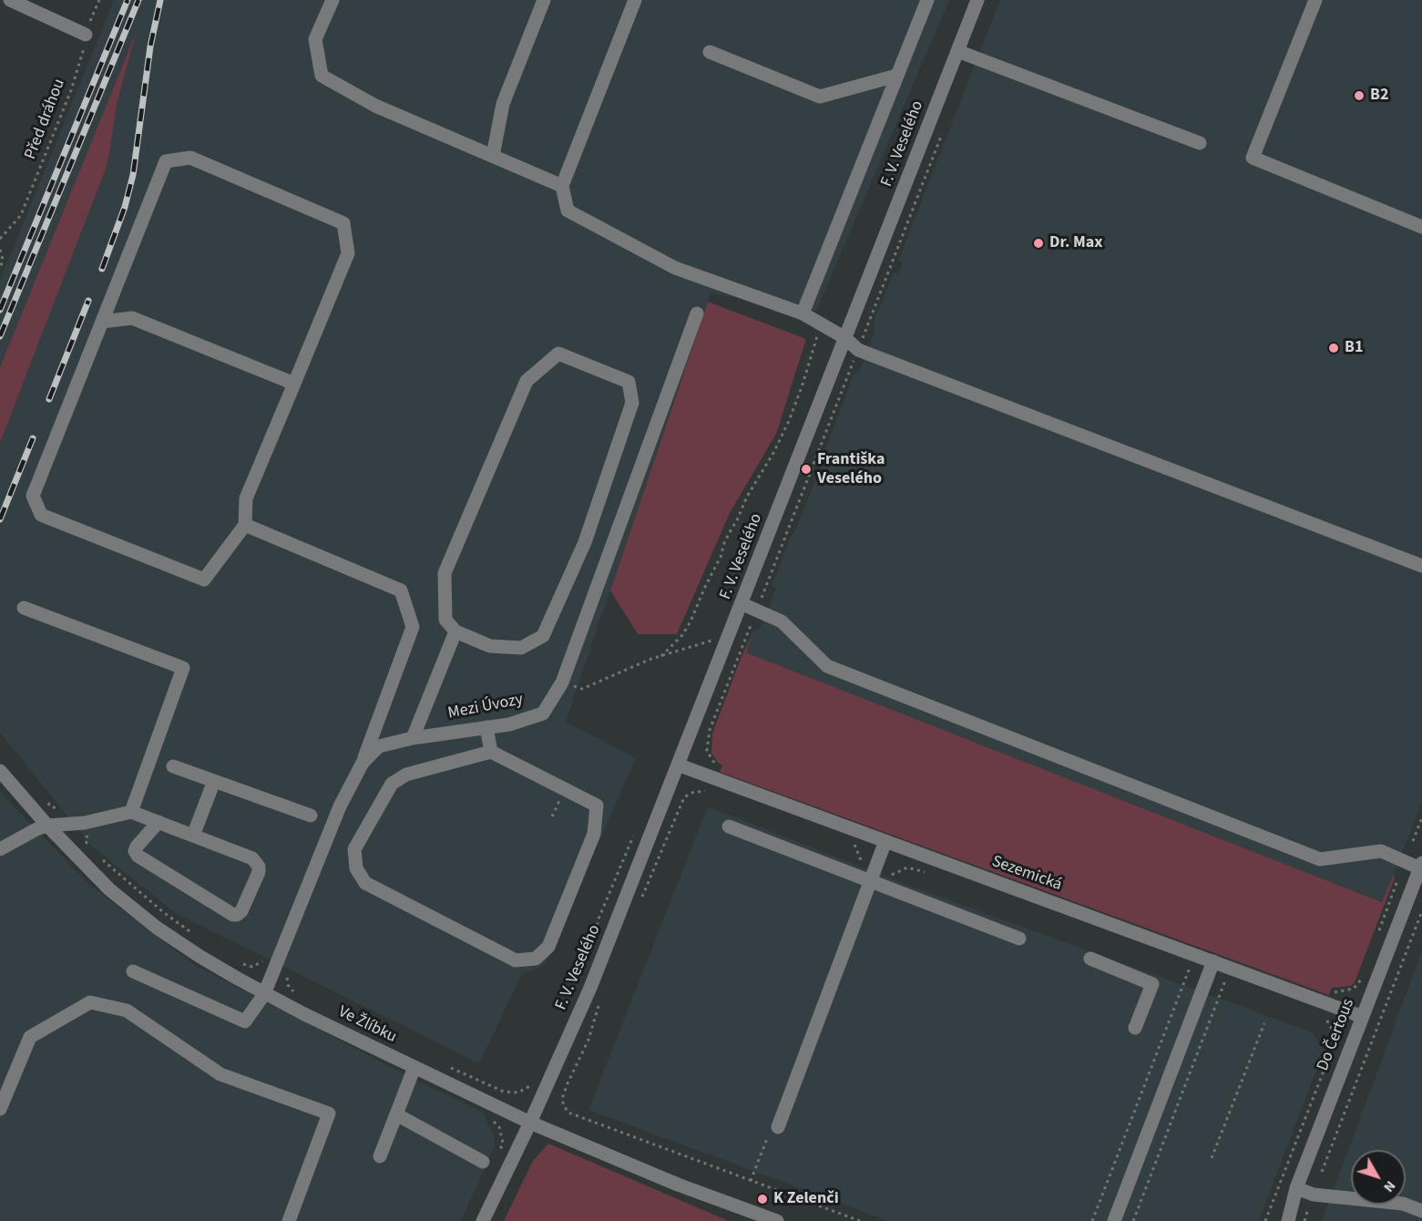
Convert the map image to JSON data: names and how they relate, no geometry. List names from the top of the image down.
{
  "streets": {
    "street": [
      "F. V. Veselého",
      "Mezi Úvozy",
      "Sezemická",
      "Ve Žlíbku",
      "Do Čertous"
    ],
    "path": ["Před dráhou"]
  },
  "crossings": [
    ["F. V. Veselého", "Sezemická"],
    ["F. V. Veselého", "Ve Žlíbku"],
    ["Mezi Úvozy", "Ve Žlíbku"],
    ["Sezemická", "Do Čertous"]
  ],
  "places": [
    "B2",
    "Dr. Max",
    "B1",
    "Františka Veselého",
    "K Zelenči"
  ],
  "north": "bottom right"
}
